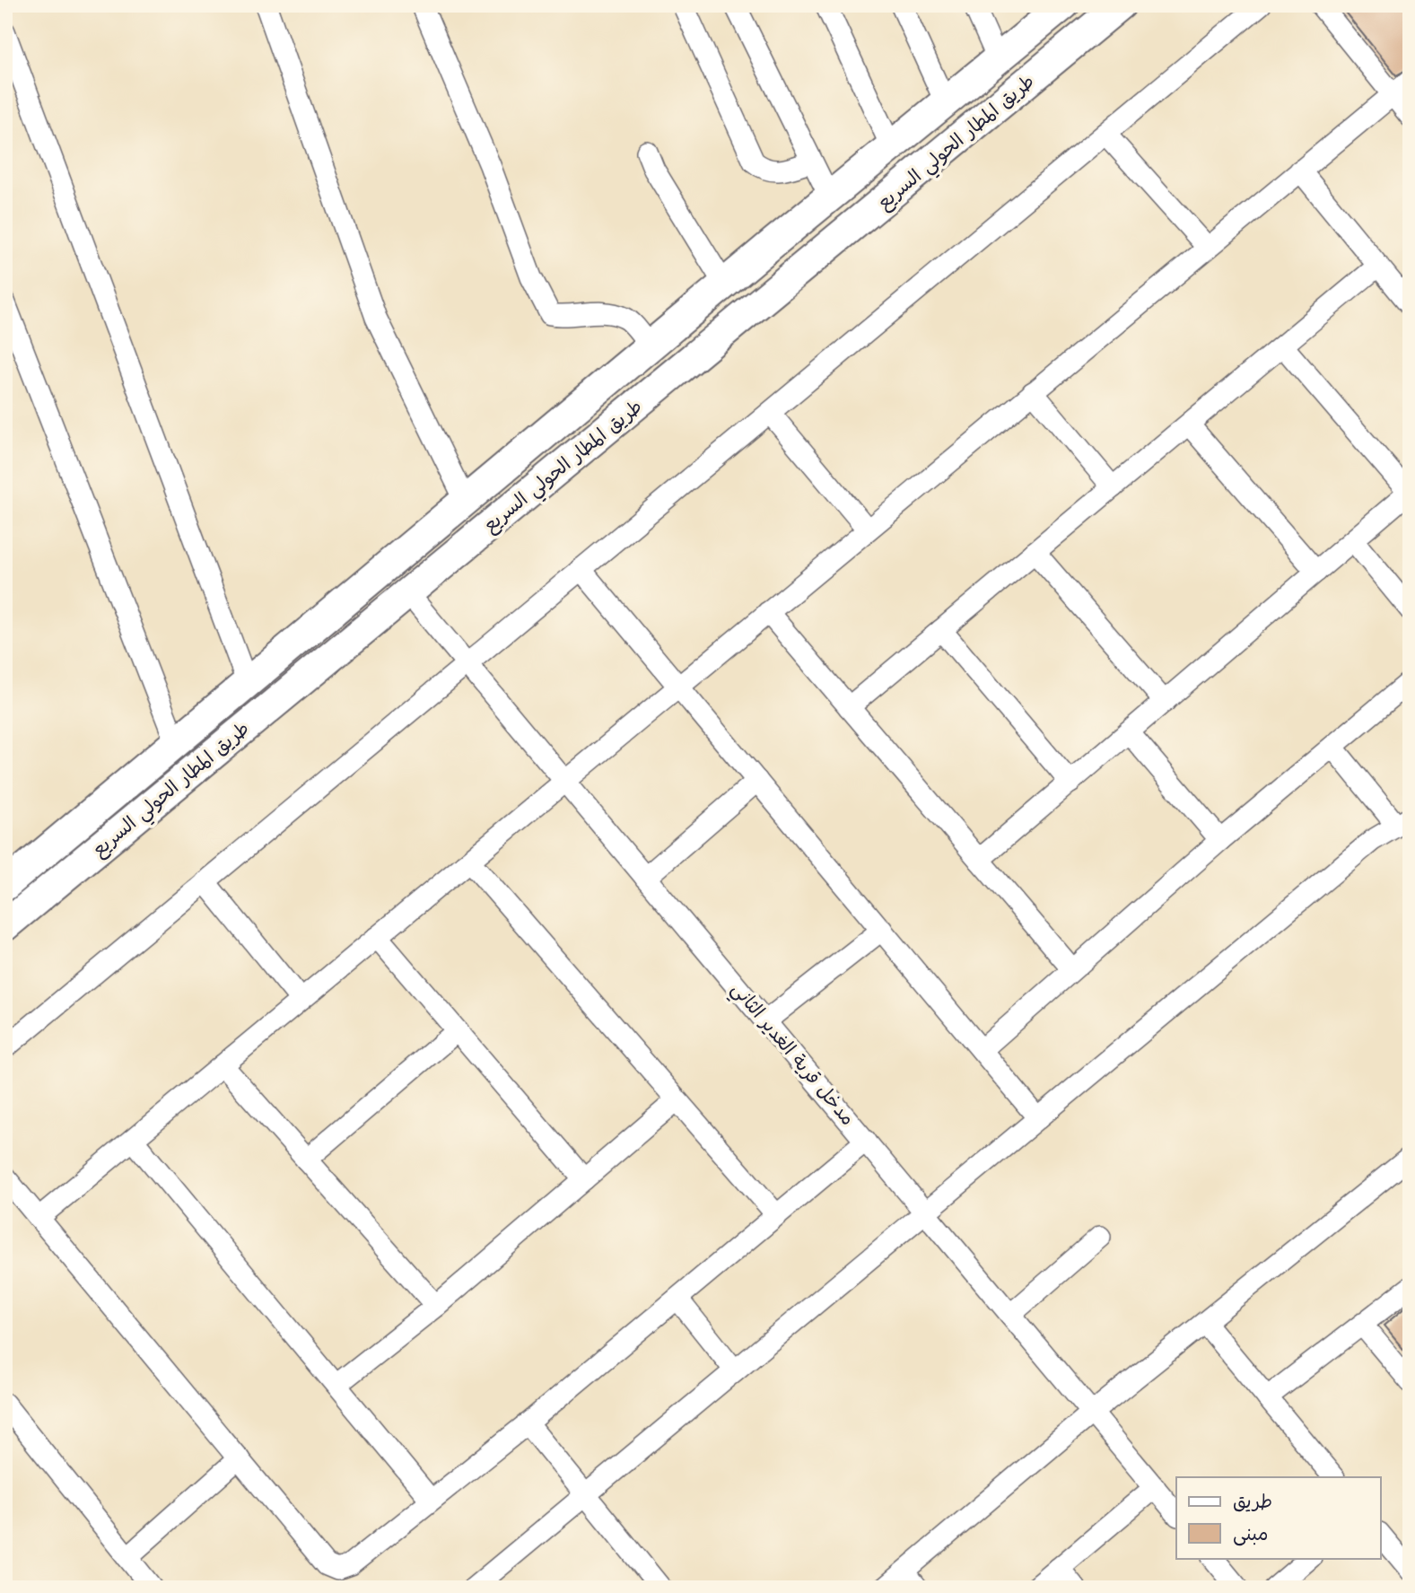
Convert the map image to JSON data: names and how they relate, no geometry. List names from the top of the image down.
{
  "streets": {
    "highway": ["طريق المطار الحولي السريع"],
    "street": ["مدخل قرية الغدير الثاني"]
  },
  "crossings": [
    ["طريق المطار الحولي السريع", "مدخل قرية الغدير الثاني"]
  ],
  "legend": ["طريق", "مبنى"]
}
